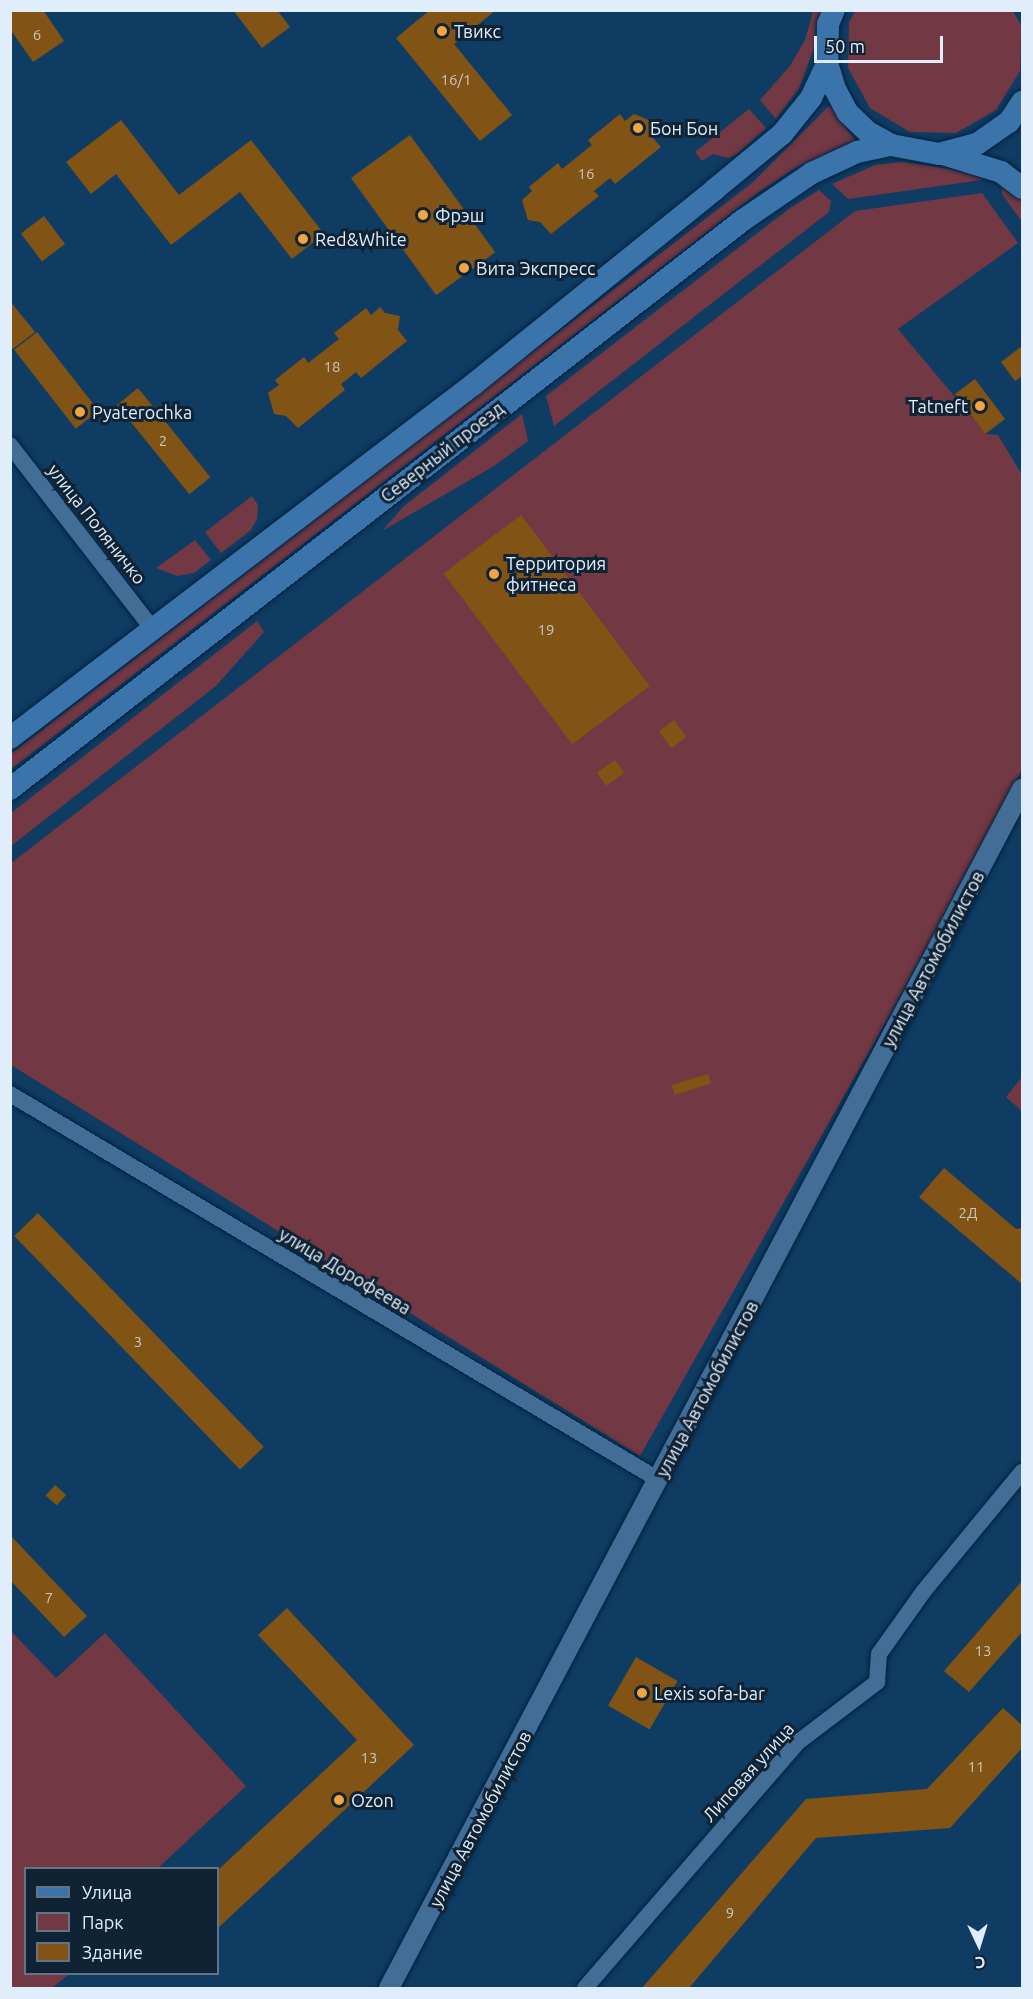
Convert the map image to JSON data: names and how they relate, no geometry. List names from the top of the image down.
{
  "streets": {
    "main road": ["Северный проезд"],
    "street": [
      "улица Поляничко",
      "улица Автомобилистов",
      "улица Дорофеева",
      "Липовая улица"
    ]
  },
  "crossings": [
    ["Северный проезд", "улица Поляничко"],
    ["улица Автомобилистов", "улица Дорофеева"]
  ],
  "places": [
    "Твикс",
    "Бон Бон",
    "Фрэш",
    "Red&White",
    "Вита Экспресс",
    "Tatneft",
    "Pyaterochka",
    "Территория фитнеса",
    "Lexis sofa-bar",
    "Ozon"
  ],
  "house_numbers": [
    "6",
    "16/1",
    "16",
    "18",
    "2",
    "19",
    "2Д",
    "3",
    "7",
    "13",
    "13",
    "11",
    "9"
  ],
  "legend": ["Улица", "Парк", "Здание"],
  "scale_bar": "50 m",
  "north": "bottom"
}
